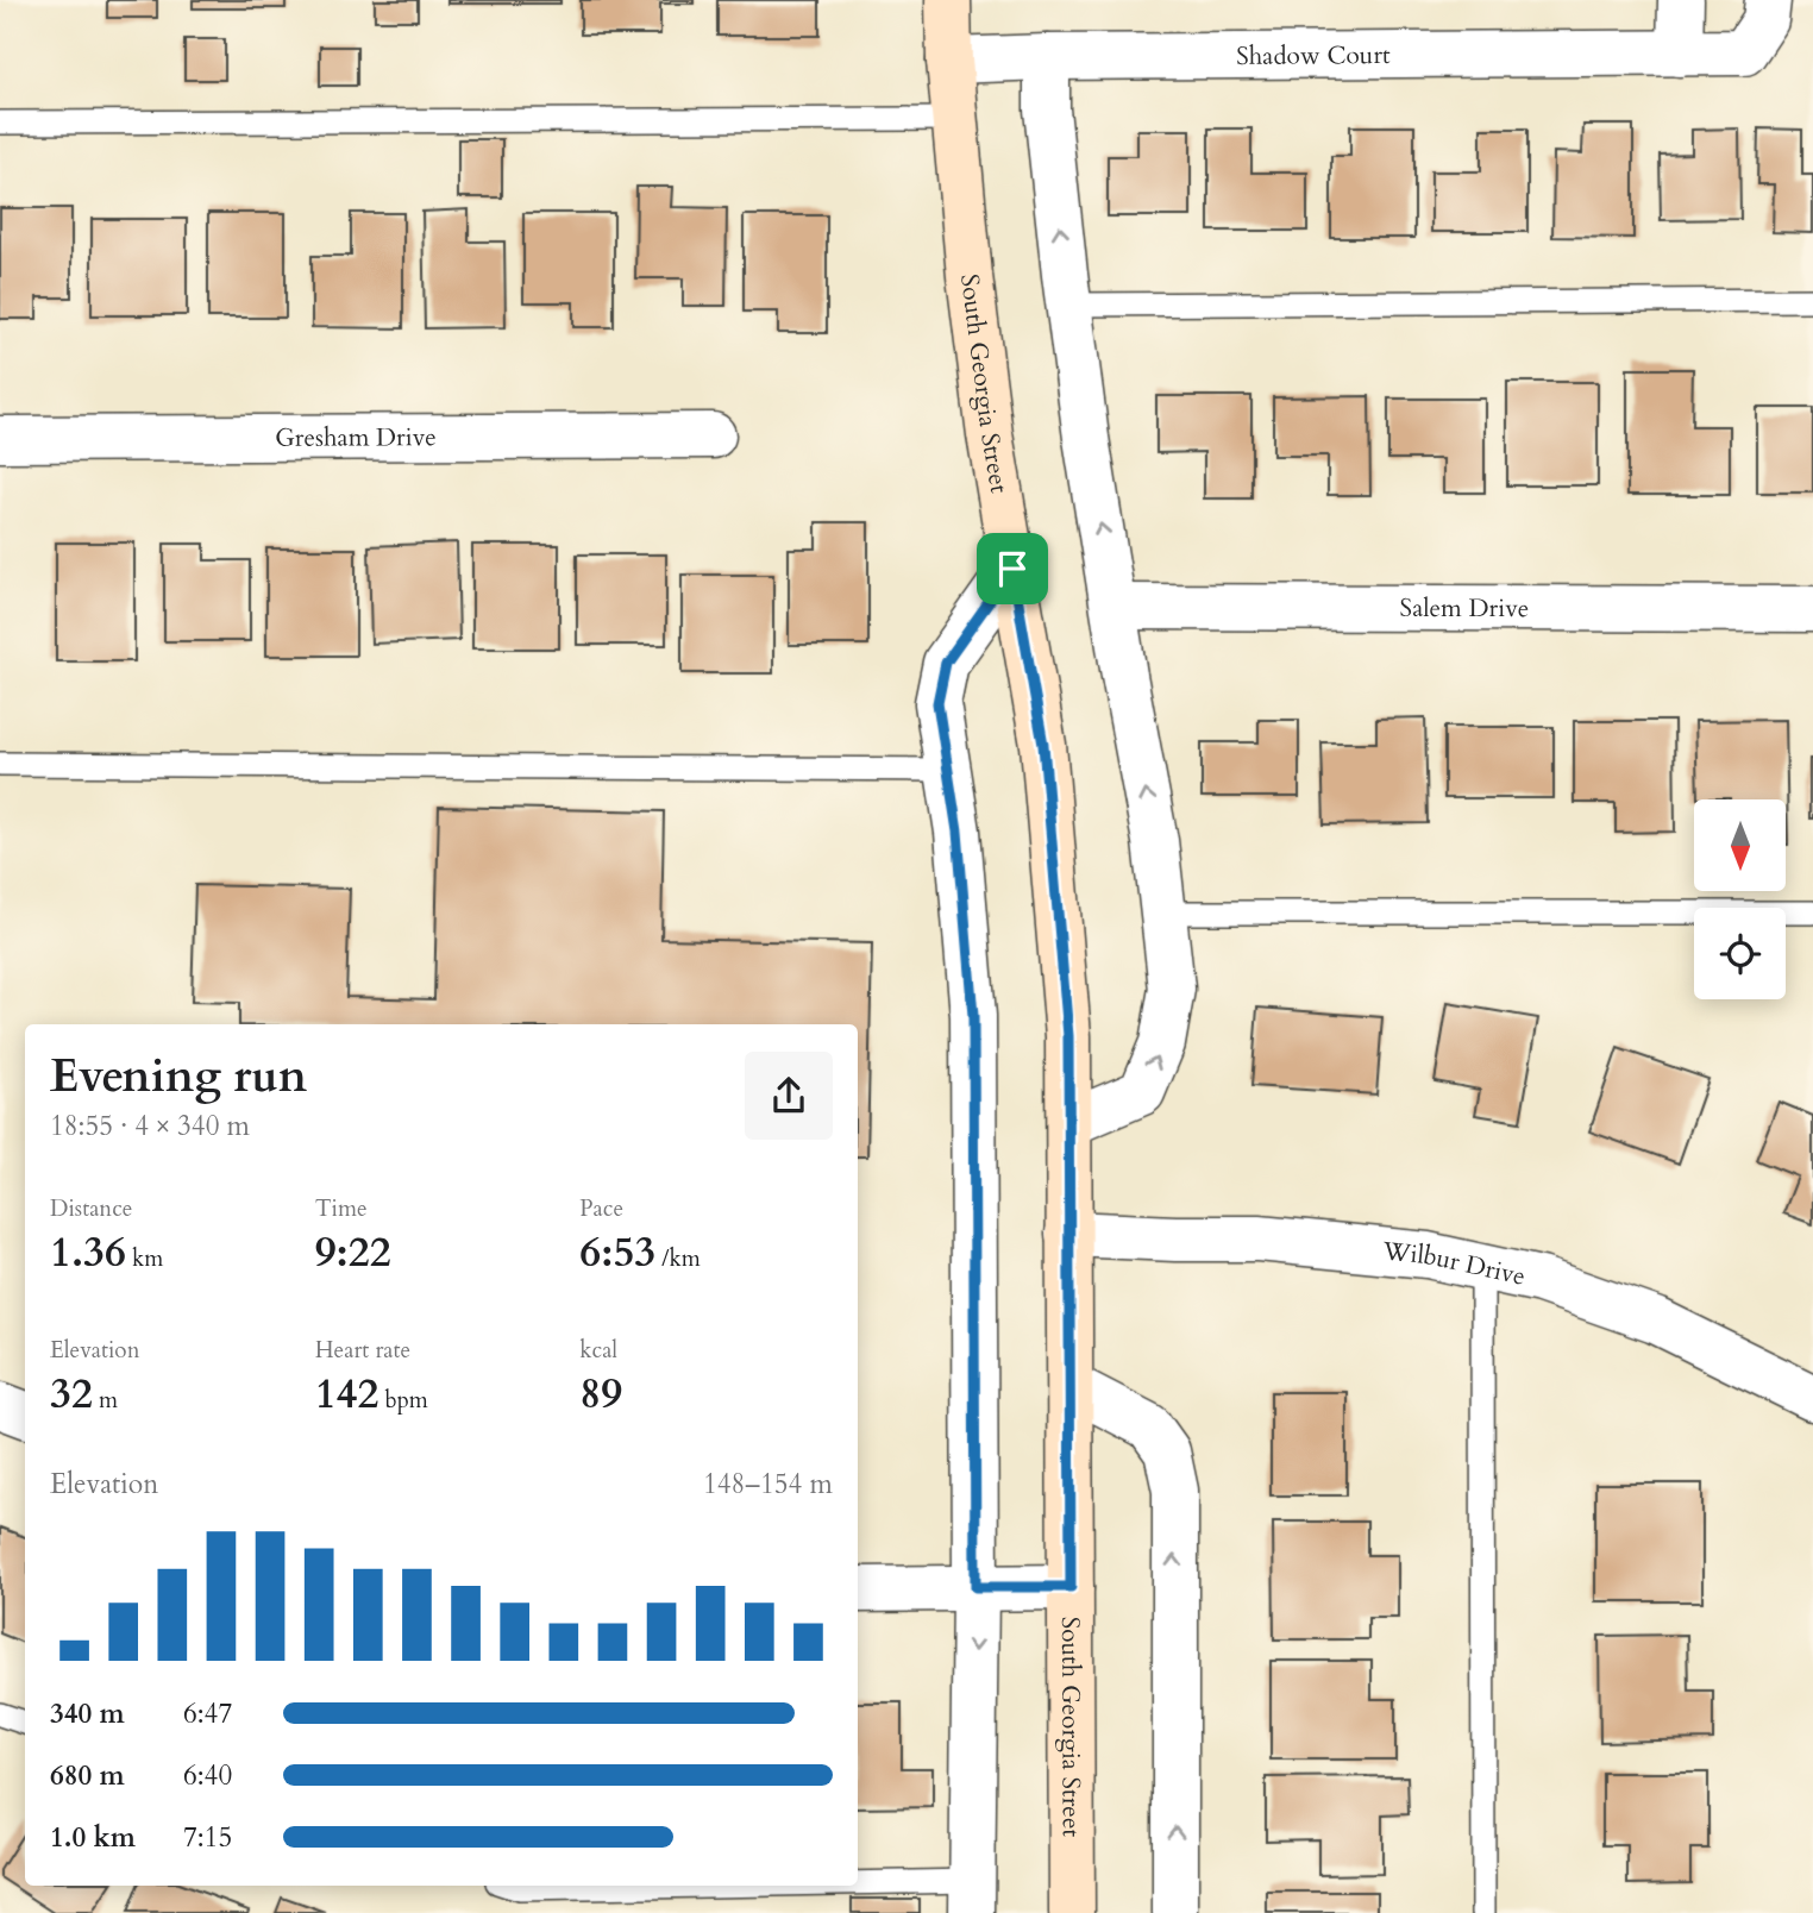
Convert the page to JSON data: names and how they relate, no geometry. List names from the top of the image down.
{
  "streets": {
    "main road": ["South Georgia Street"],
    "street": [
      "Shadow Court",
      "Gresham Drive",
      "Salem Drive",
      "Wilbur Drive"
    ]
  },
  "crossings": [
    ["Shadow Court", "South Georgia Street"],
    ["South Georgia Street", "Wilbur Drive"]
  ],
  "north": "bottom",
  "page": {
    "heading": ["Evening run", "18:55 · 4 × 340 m"],
    "stats": [
      ["Distance", "1.36 km"],
      ["Time", "9:22"],
      ["Pace", "6:53 /km"],
      ["Elevation", "32 m"],
      ["Heart rate", "142 bpm"],
      ["kcal", "89"]
    ],
    "chart": ["Elevation", "148–154 m"],
    "list": [
      {
        "name": "340 m",
        "note": "6:47"
      },
      {
        "name": "680 m",
        "note": "6:40"
      },
      {
        "name": "1.0 km",
        "note": "7:15"
      }
    ]
  }
}
